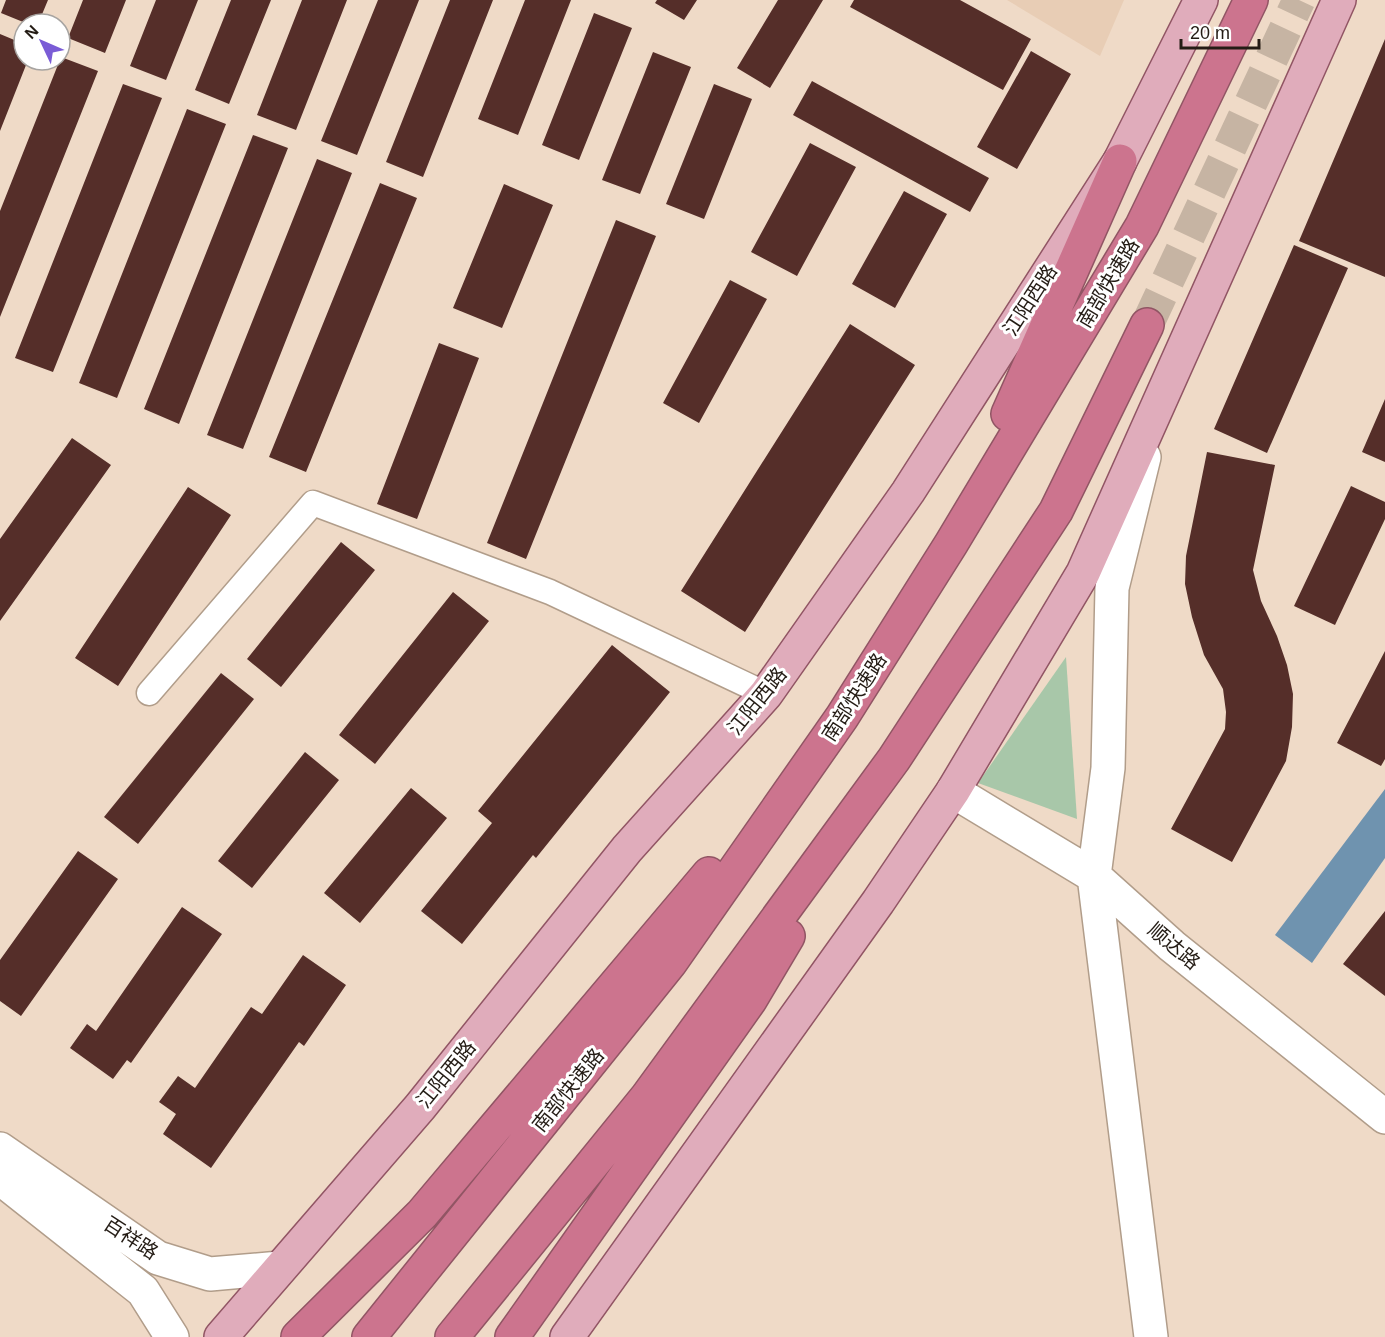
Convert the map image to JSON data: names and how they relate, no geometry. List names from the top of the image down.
{
  "streets": {
    "highway": ["南部快速路"],
    "main road": ["江阳西路"],
    "street": ["顺达路", "百祥路"]
  },
  "crossings": [
    ["江阳西路", "百祥路"]
  ],
  "scale_bar": "20 m",
  "north": "top left"
}
